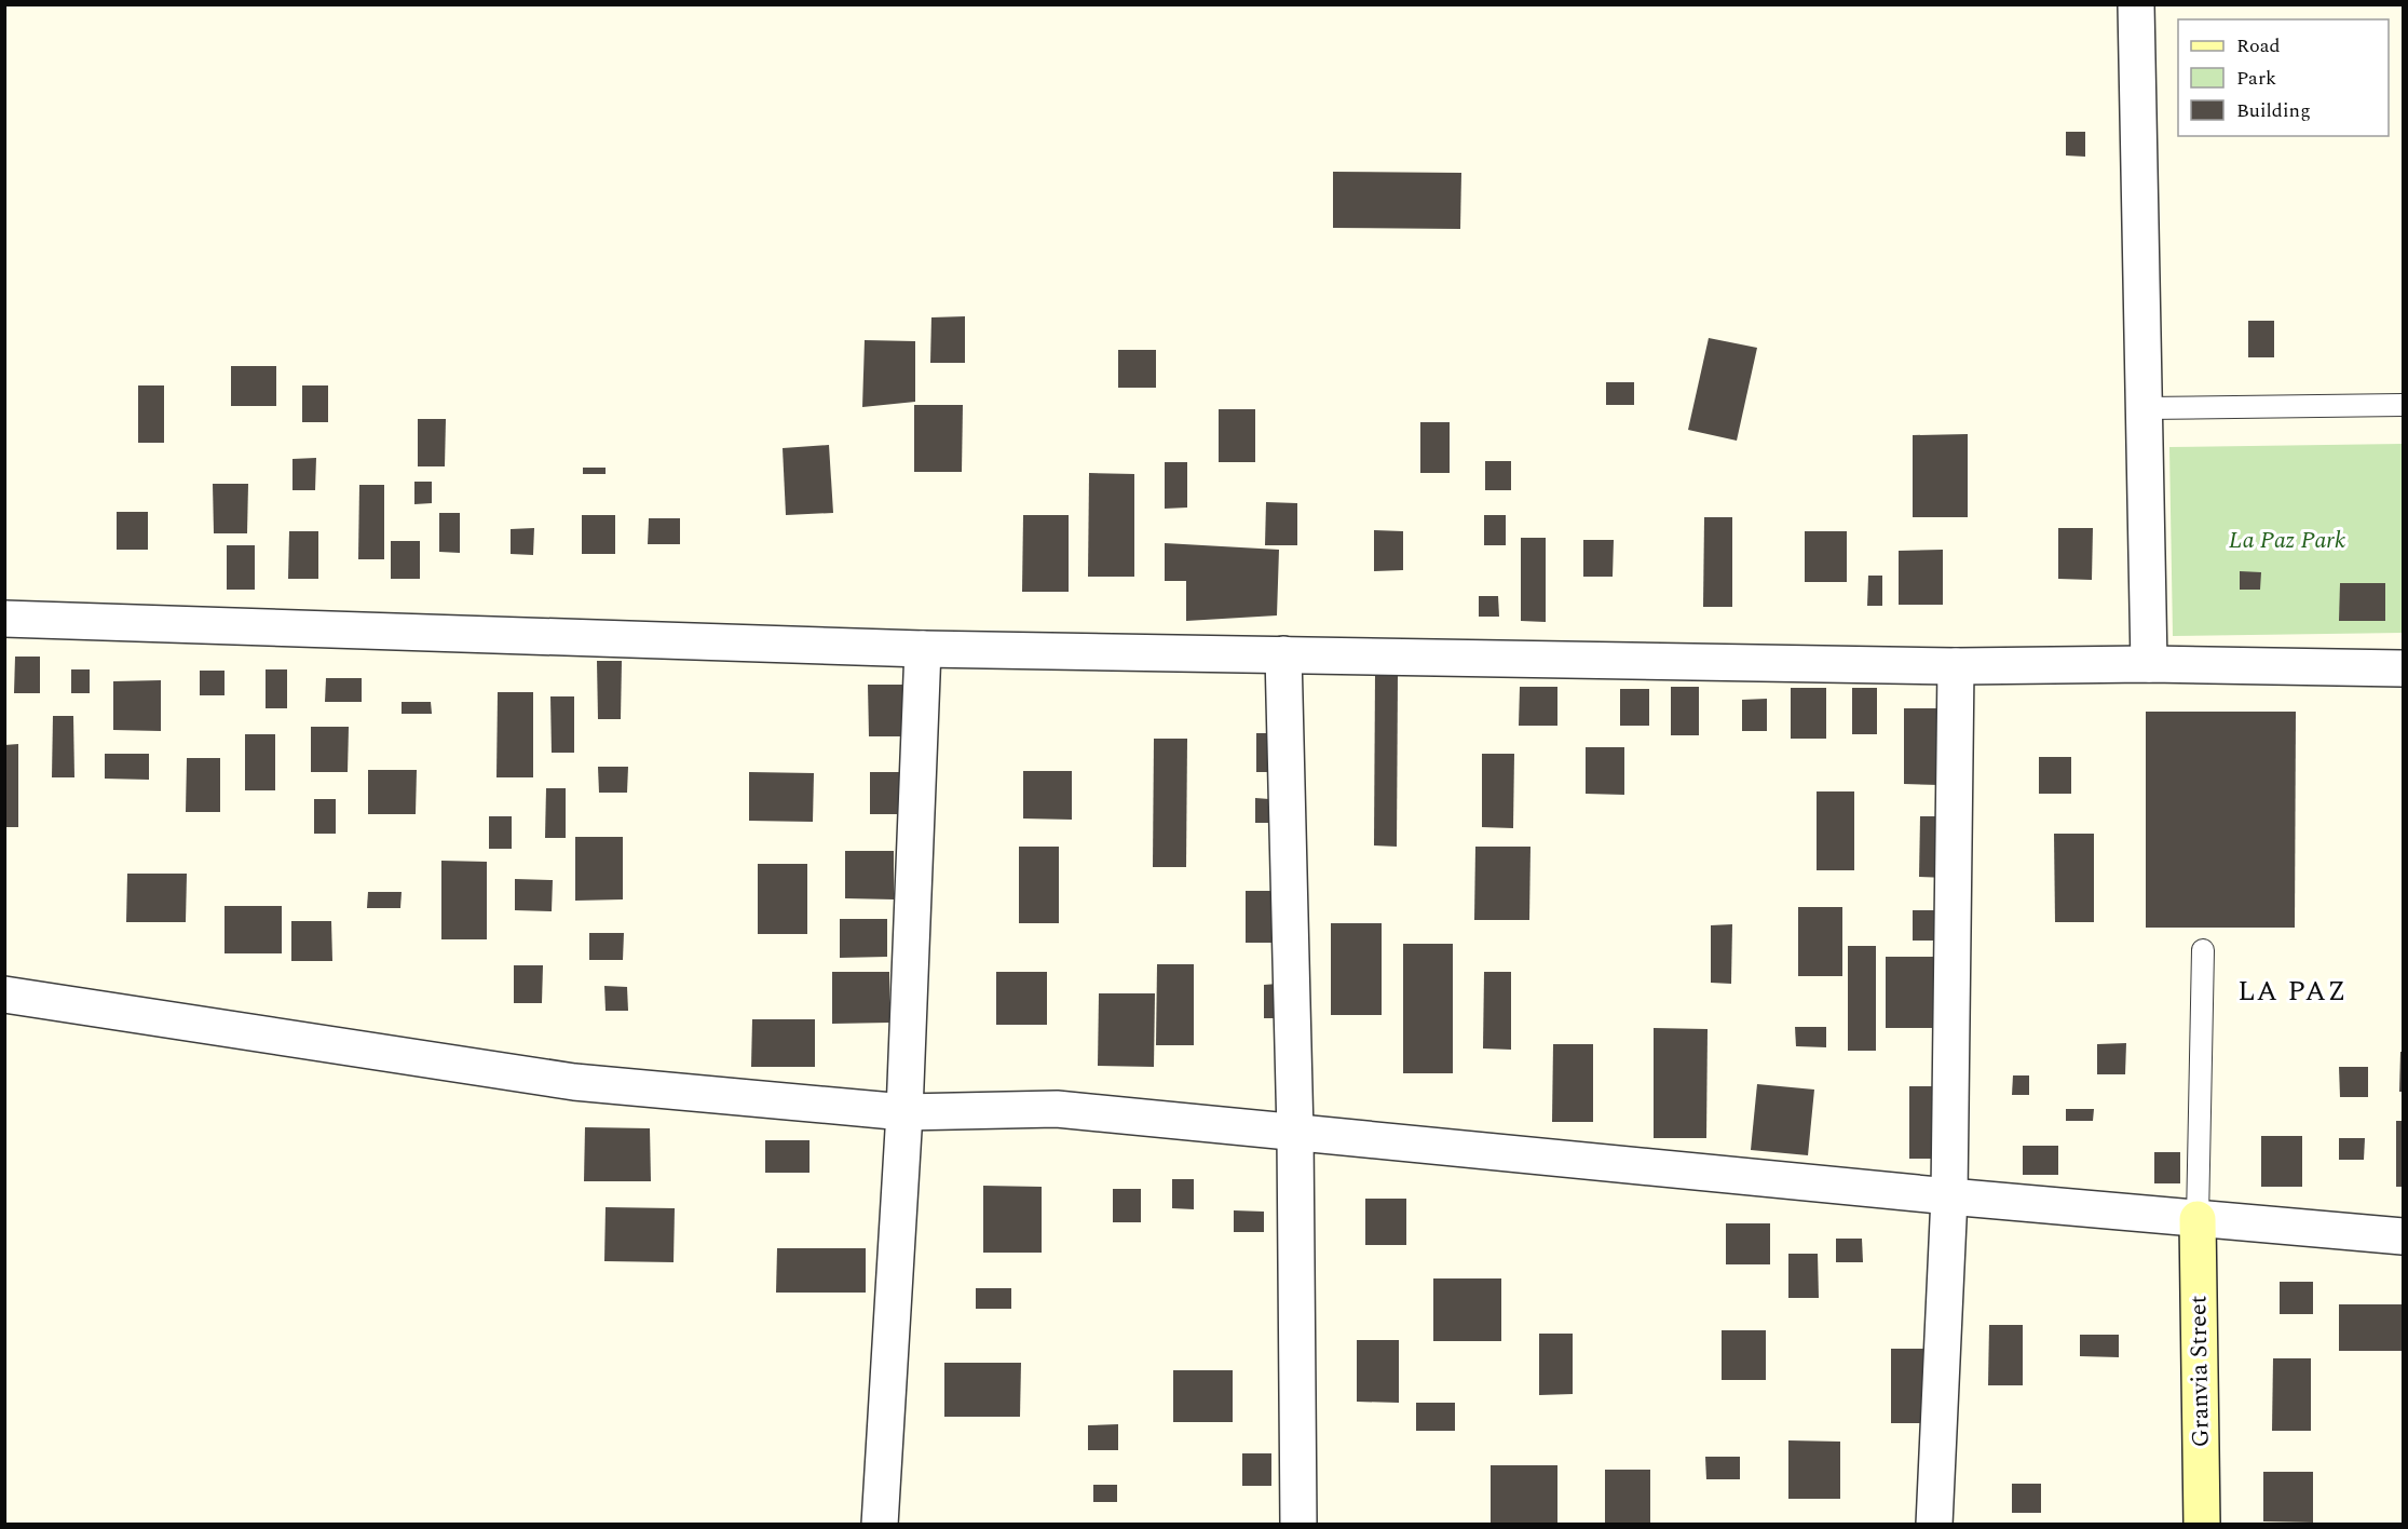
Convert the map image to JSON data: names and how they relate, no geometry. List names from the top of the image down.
{
  "streets": {
    "street": ["Granvia Street"]
  },
  "districts": ["LA PAZ"],
  "parks": ["La Paz Park"],
  "legend": ["Road", "Park", "Building"]
}
